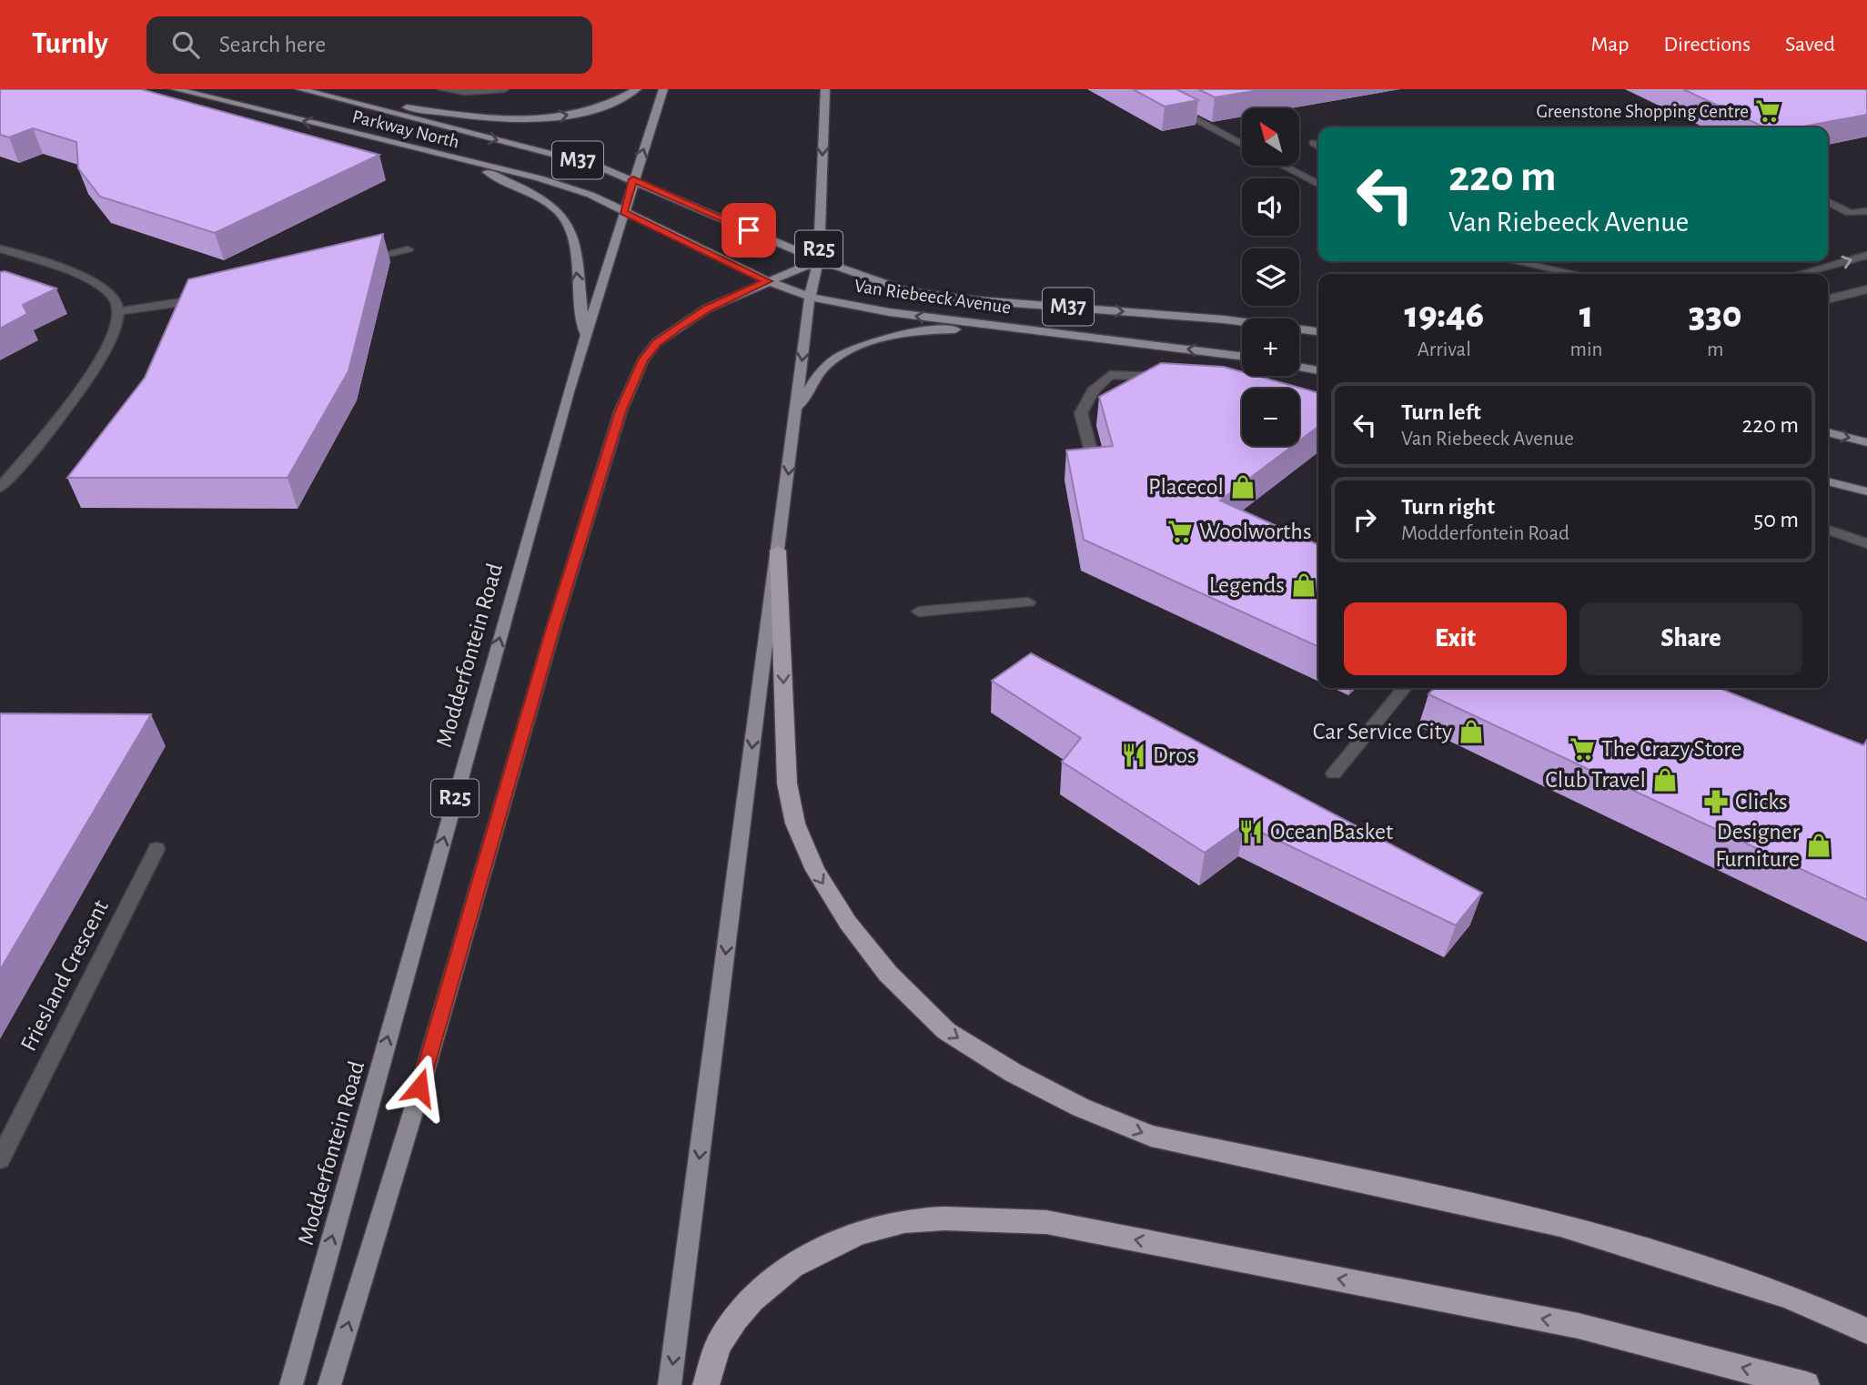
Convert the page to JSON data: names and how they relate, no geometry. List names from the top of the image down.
{
  "streets": {
    "main road": [
      "Parkway North",
      "M37",
      "R25",
      "Van Riebeeck Avenue",
      "Modderfontein Road"
    ],
    "lane": ["Friesland Crescent"]
  },
  "crossings": [
    ["Parkway North", "Van Riebeeck Avenue"],
    ["Parkway North", "Modderfontein Road"],
    ["M37", "R25"],
    ["M37", "Van Riebeeck Avenue"],
    ["M37", "Modderfontein Road"],
    ["R25", "Van Riebeeck Avenue"],
    ["Van Riebeeck Avenue", "Modderfontein Road"]
  ],
  "places": {
    "supermarket": ["Greenstone Shopping Centre", "Woolworths", "The Crazy Store"],
    "shop": [
      "Placecol",
      "Legends",
      "Car Service City",
      "Club Travel",
      "Designer Furniture"
    ],
    "restaurant": ["Dros", "Ocean Basket"],
    "pharmacy": ["Clicks"]
  },
  "north": "top left",
  "page": {
    "header": "Turnly",
    "search": "Search here",
    "nav": ["Map", "Directions", "Saved"],
    "map_buttons": ["+", "−"],
    "turn": ["220 m", "Van Riebeeck Avenue"],
    "eta": [
      "19:46",
      "Arrival",
      "1",
      "min",
      "330",
      "m"
    ],
    "list": [
      {
        "name": "Turn left",
        "note": "Van Riebeeck Avenue",
        "value": "220 m"
      },
      {
        "name": "Turn right",
        "note": "Modderfontein Road",
        "value": "50 m"
      }
    ],
    "buttons": ["Exit", "Share"]
  }
}
